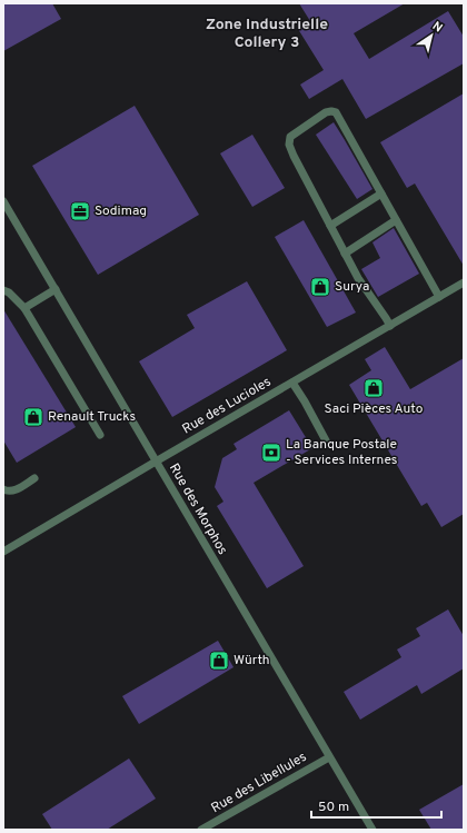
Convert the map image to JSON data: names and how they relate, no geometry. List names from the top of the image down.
{
  "streets": {
    "lane": ["Rue des Lucioles", "Rue des Morphos", "Rue des Libellules"]
  },
  "crossings": [
    ["Rue des Lucioles", "Rue des Morphos"],
    ["Rue des Morphos", "Rue des Libellules"]
  ],
  "districts": ["Zone Industrielle Collery 3"],
  "places": {
    "office": ["Sodimag"],
    "shop": [
      "Surya",
      "Saci Pièces Auto",
      "Renault Trucks",
      "Würth"
    ],
    "bank": ["La Banque Postale - Services Internes"]
  },
  "scale_bar": "50 m",
  "north": "top right"
}
